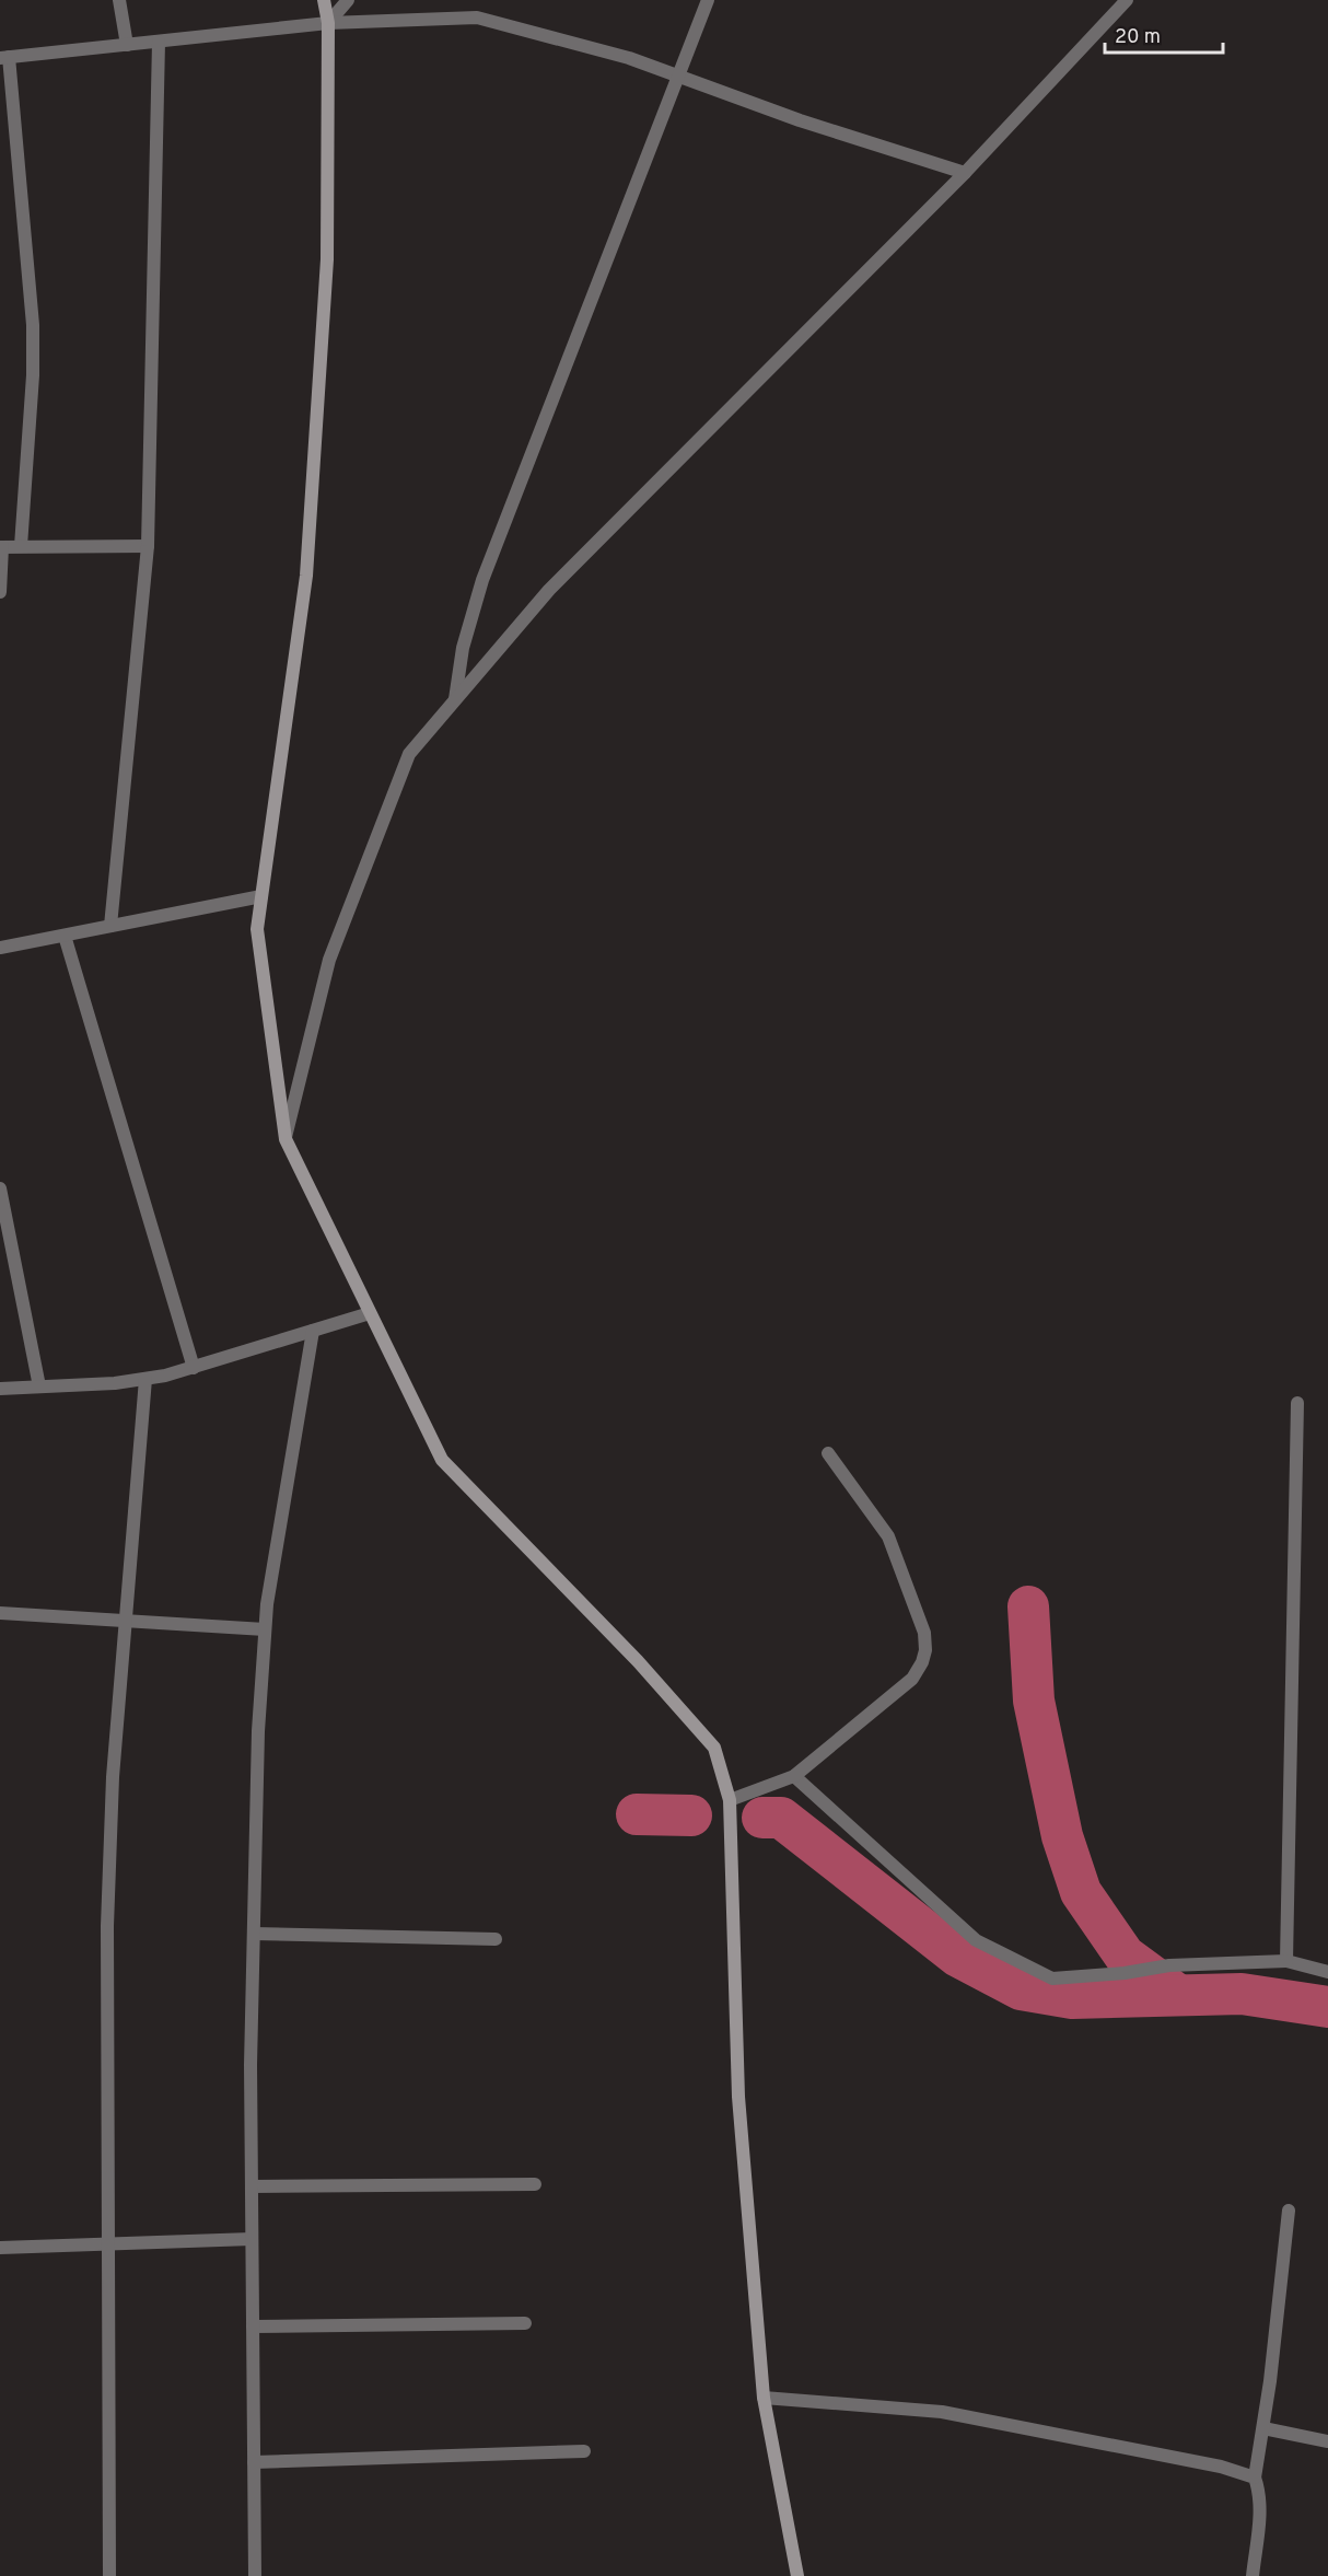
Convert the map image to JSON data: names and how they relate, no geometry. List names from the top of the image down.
{
  "scale_bar": "20 m"
}
